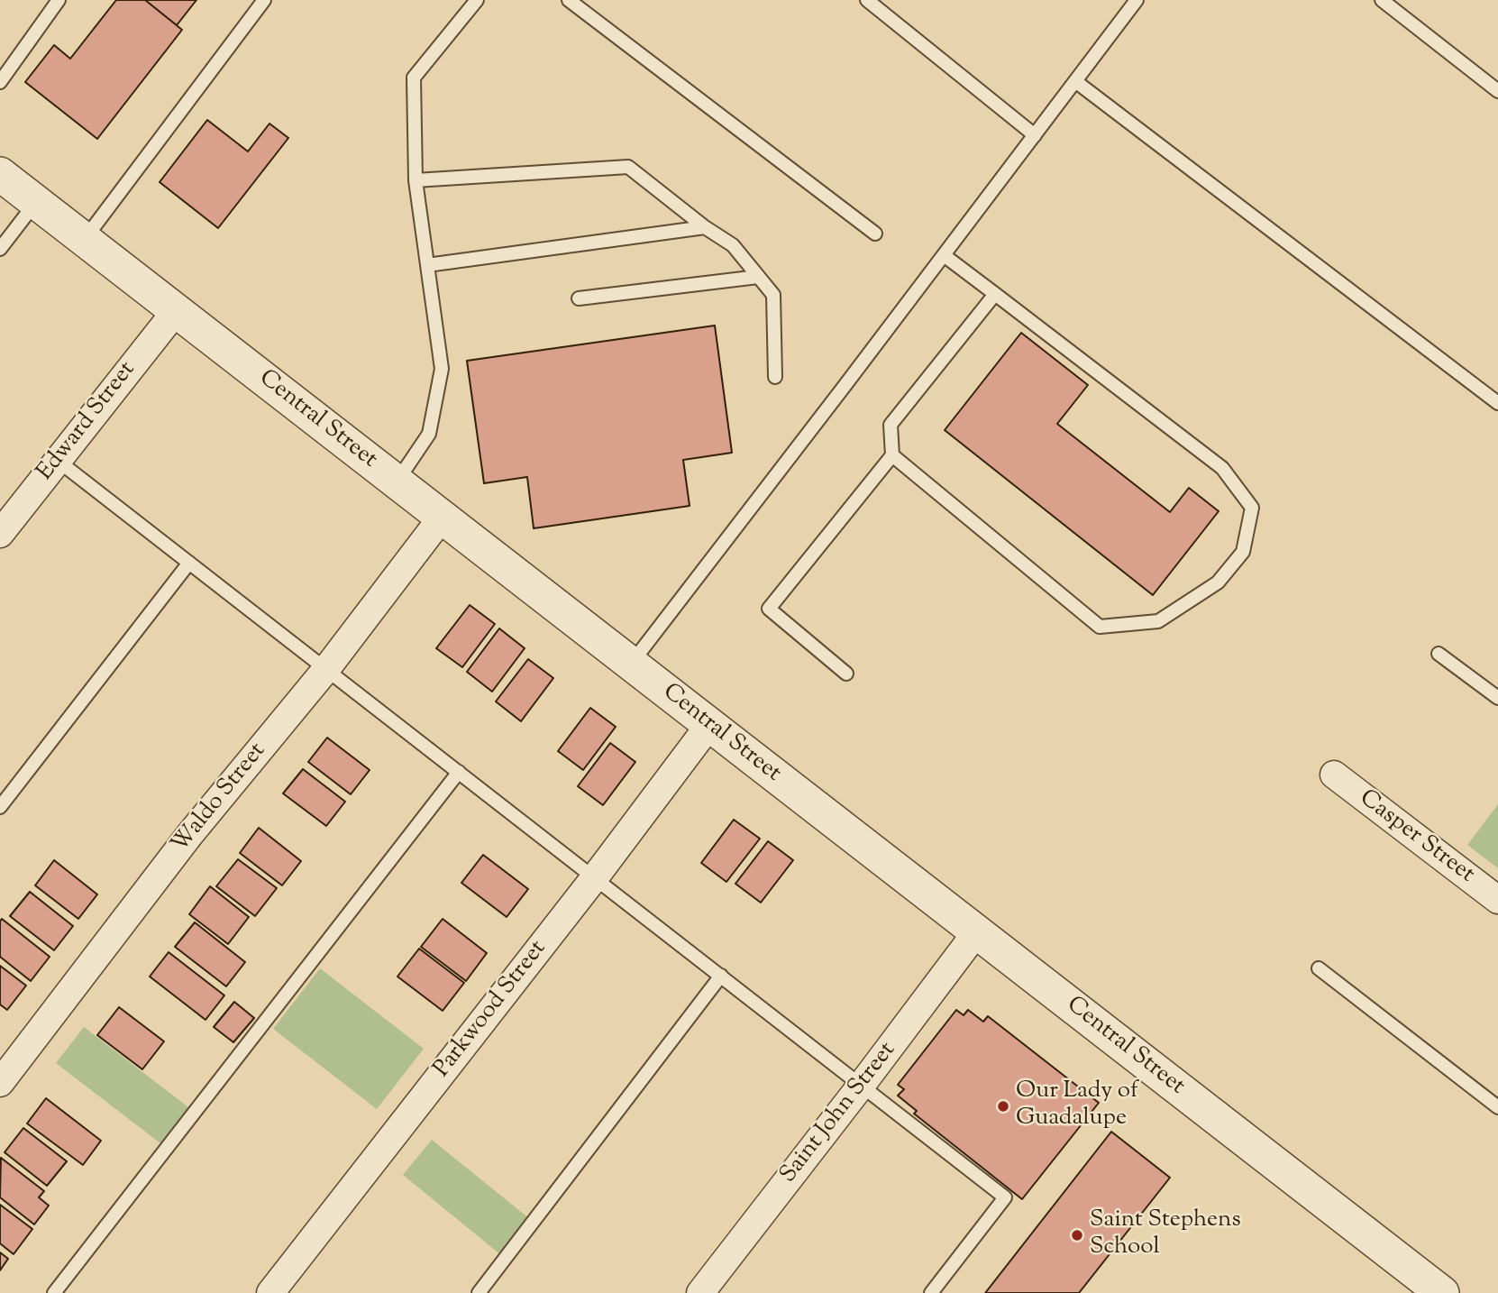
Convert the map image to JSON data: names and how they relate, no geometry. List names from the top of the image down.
{
  "streets": {
    "street": [
      "Central Street",
      "Edward Street",
      "Waldo Street",
      "Casper Street",
      "Parkwood Street",
      "Saint John Street"
    ]
  },
  "crossings": [
    ["Central Street", "Edward Street"],
    ["Central Street", "Waldo Street"],
    ["Central Street", "Parkwood Street"],
    ["Central Street", "Saint John Street"]
  ],
  "places": ["Our Lady of Guadalupe", "Saint Stephens School"]
}
